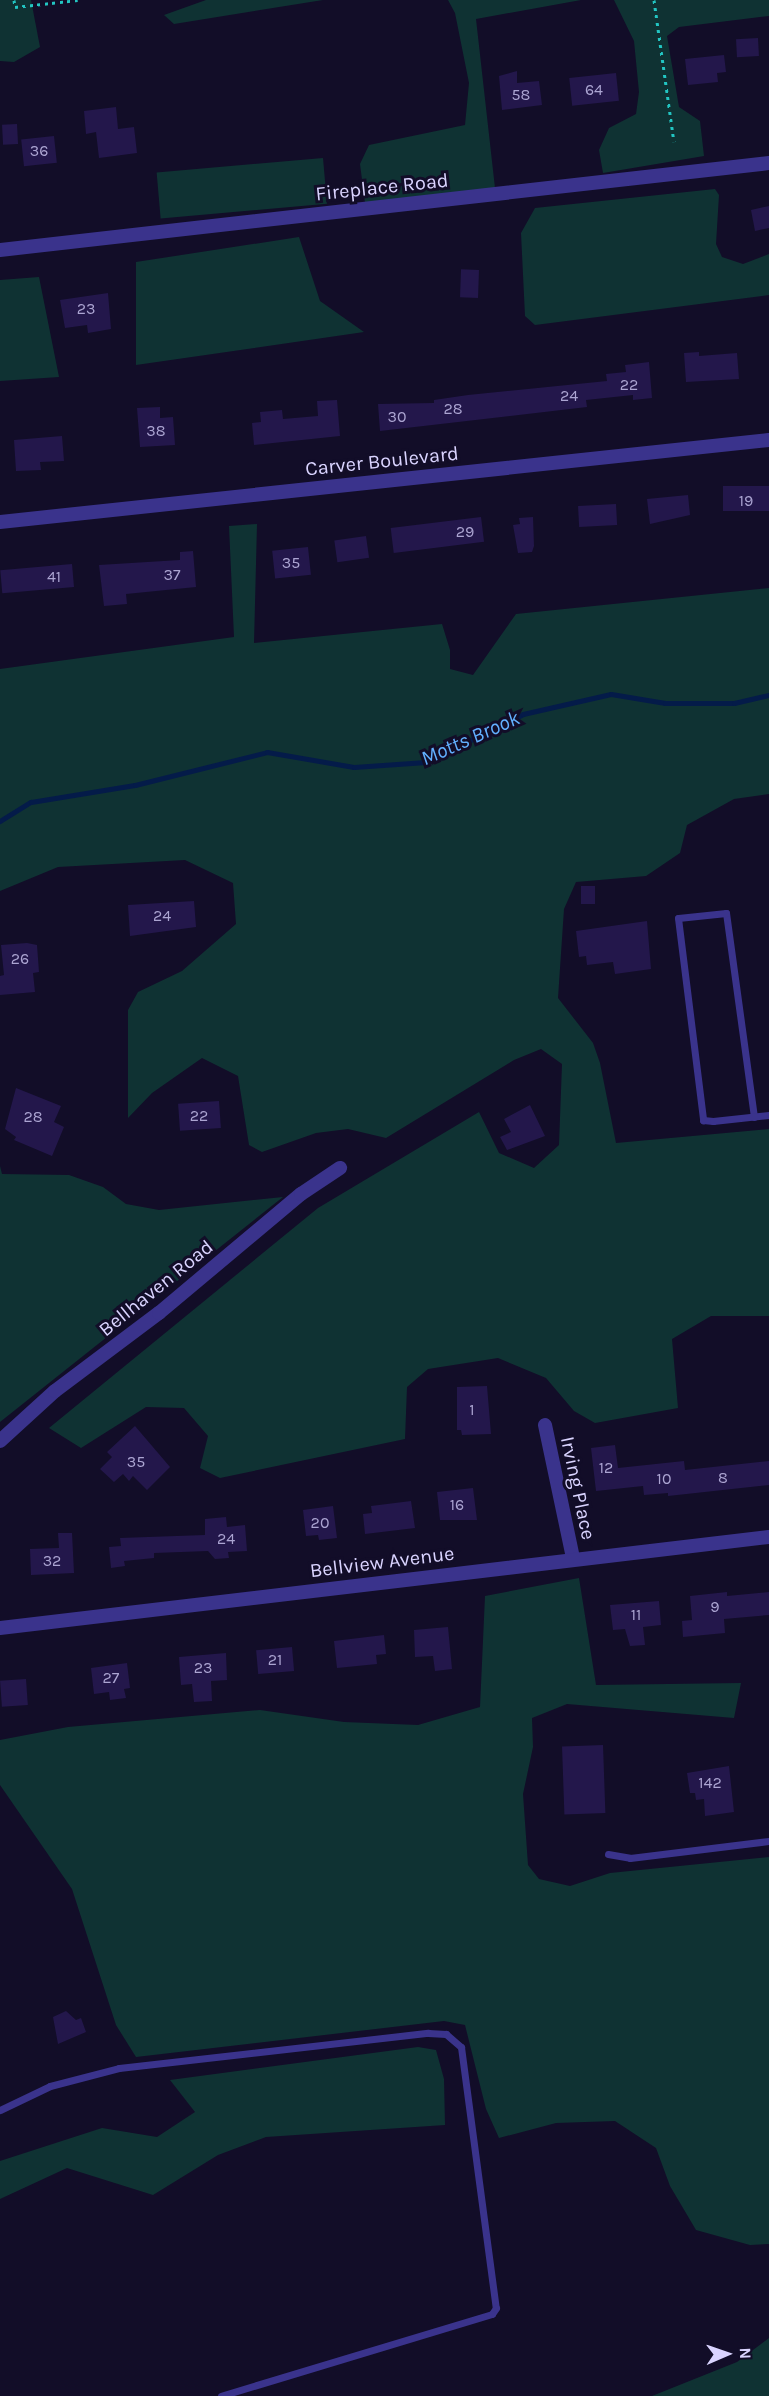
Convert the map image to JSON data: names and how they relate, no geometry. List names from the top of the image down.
{
  "streets": {
    "street": [
      "Fireplace Road",
      "Carver Boulevard",
      "Bellhaven Road",
      "Irving Place",
      "Bellview Avenue"
    ]
  },
  "crossings": [
    ["Irving Place", "Bellview Avenue"]
  ],
  "water": ["Motts Brook"],
  "house_numbers": [
    "64",
    "58",
    "36",
    "23",
    "22",
    "24",
    "28",
    "30",
    "38",
    "19",
    "29",
    "35",
    "37",
    "41",
    "24",
    "26",
    "22",
    "28",
    "1",
    "35",
    "12",
    "8",
    "10",
    "16",
    "20",
    "24",
    "32",
    "9",
    "11",
    "21",
    "23",
    "27",
    "142"
  ],
  "north": "right"
}
